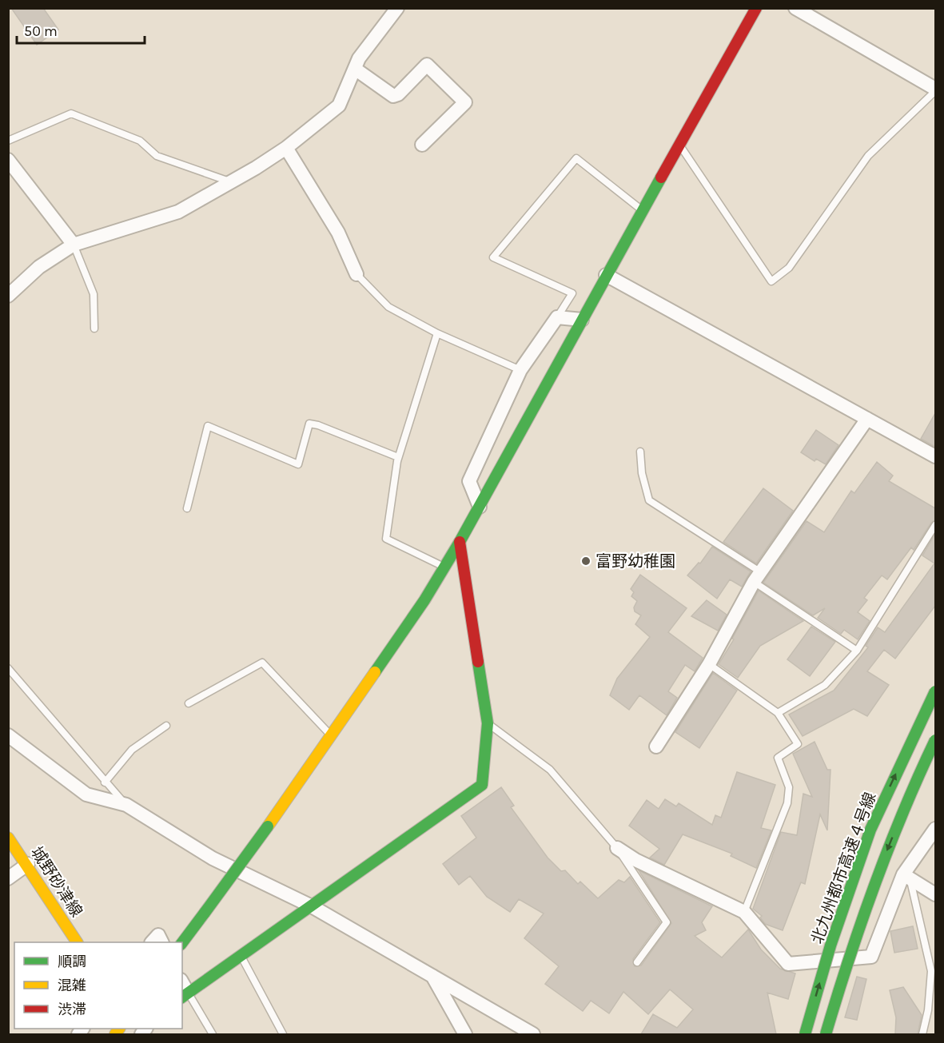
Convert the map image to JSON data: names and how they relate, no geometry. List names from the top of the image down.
{
  "streets": {
    "main road": ["北九州都市高速４号線", "城野砂津線"]
  },
  "places": ["富野幼稚園"],
  "legend": ["順調", "混雑", "渋滞"],
  "scale_bar": "50 m"
}
